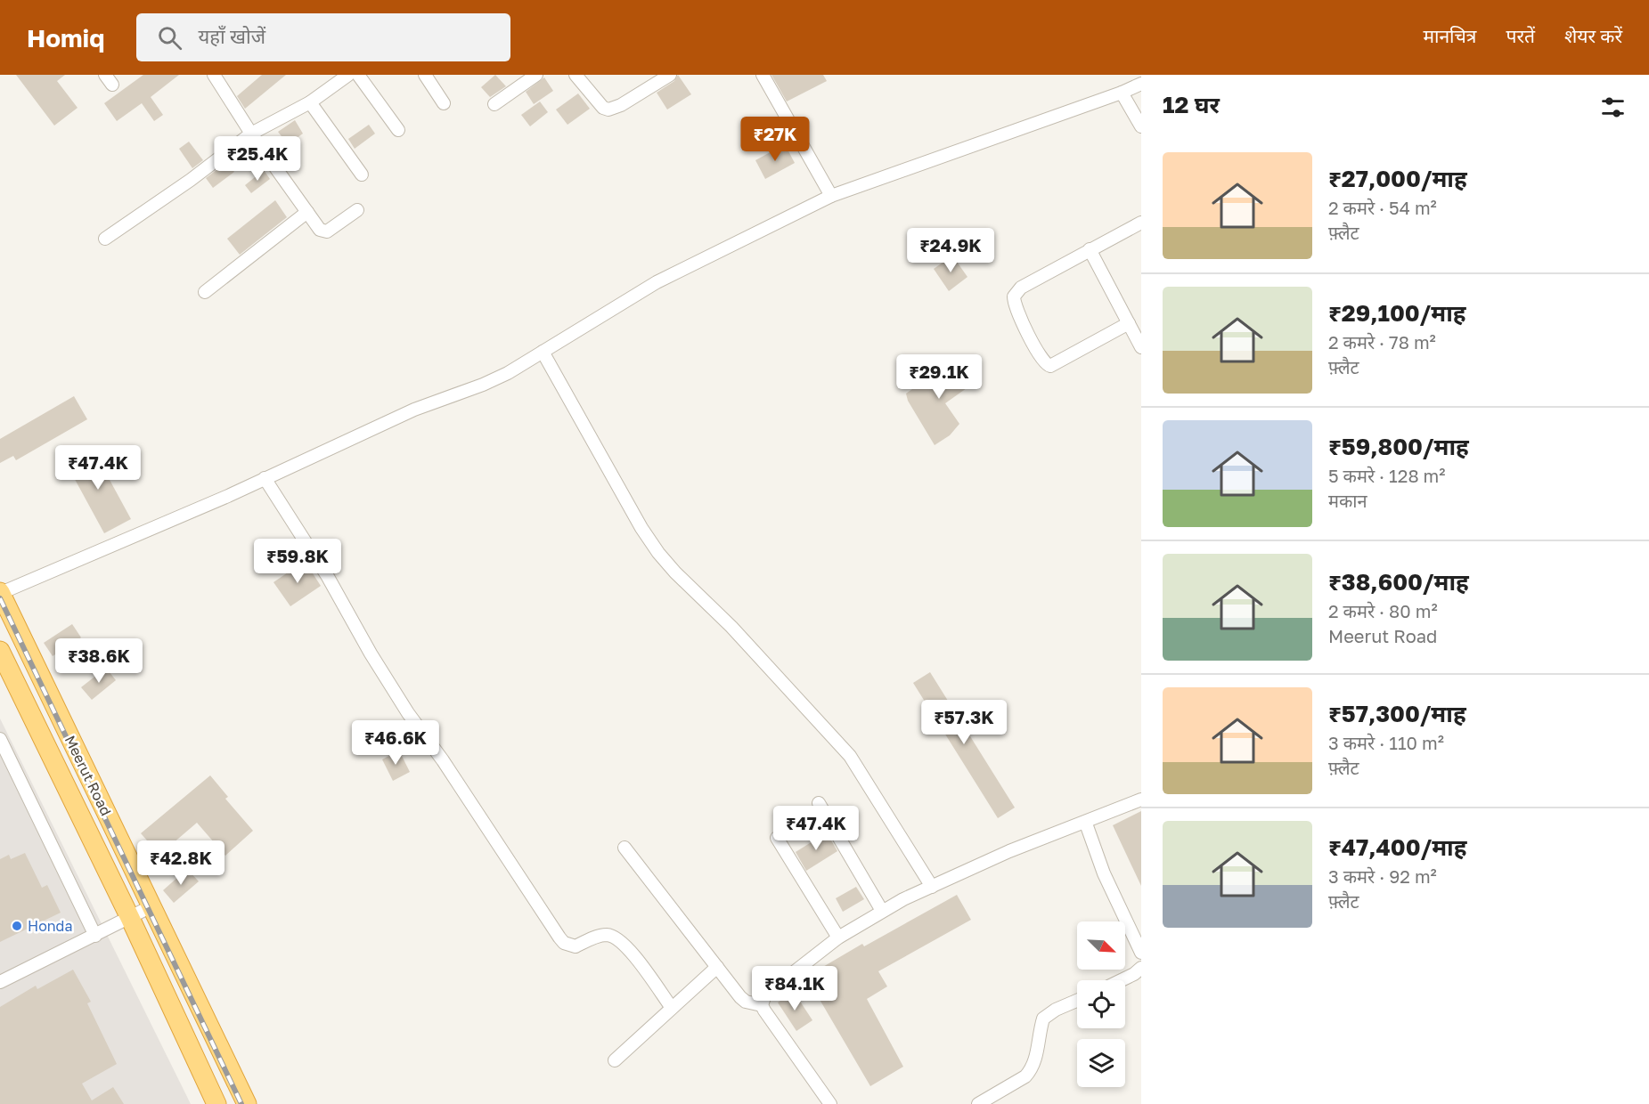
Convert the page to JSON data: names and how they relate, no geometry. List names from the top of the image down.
{
  "streets": {
    "highway": ["Meerut Road"]
  },
  "places": ["Honda"],
  "north": "bottom right",
  "page": {
    "header": "Homiq",
    "search": "यहाँ खोजें",
    "nav": ["मानचित्र", "परतें", "शेयर करें"],
    "heading": "12 घर",
    "price": [
      "₹27K",
      "₹25.4K",
      "₹24.9K",
      "₹29.1K",
      "₹47.4K",
      "₹59.8K",
      "₹38.6K",
      "₹57.3K",
      "₹46.6K",
      "₹47.4K",
      "₹42.8K",
      "₹84.1K"
    ],
    "list": [
      {
        "name": "₹27,000/माह",
        "note": "2 कमरे · 54 m² · फ़्लैट"
      },
      {
        "name": "₹29,100/माह",
        "note": "2 कमरे · 78 m² · फ़्लैट"
      },
      {
        "name": "₹59,800/माह",
        "note": "5 कमरे · 128 m² · मकान"
      },
      {
        "name": "₹38,600/माह",
        "note": "2 कमरे · 80 m² · Meerut Road"
      },
      {
        "name": "₹57,300/माह",
        "note": "3 कमरे · 110 m² · फ़्लैट"
      },
      {
        "name": "₹47,400/माह",
        "note": "3 कमरे · 92 m² · फ़्लैट"
      }
    ]
  }
}
